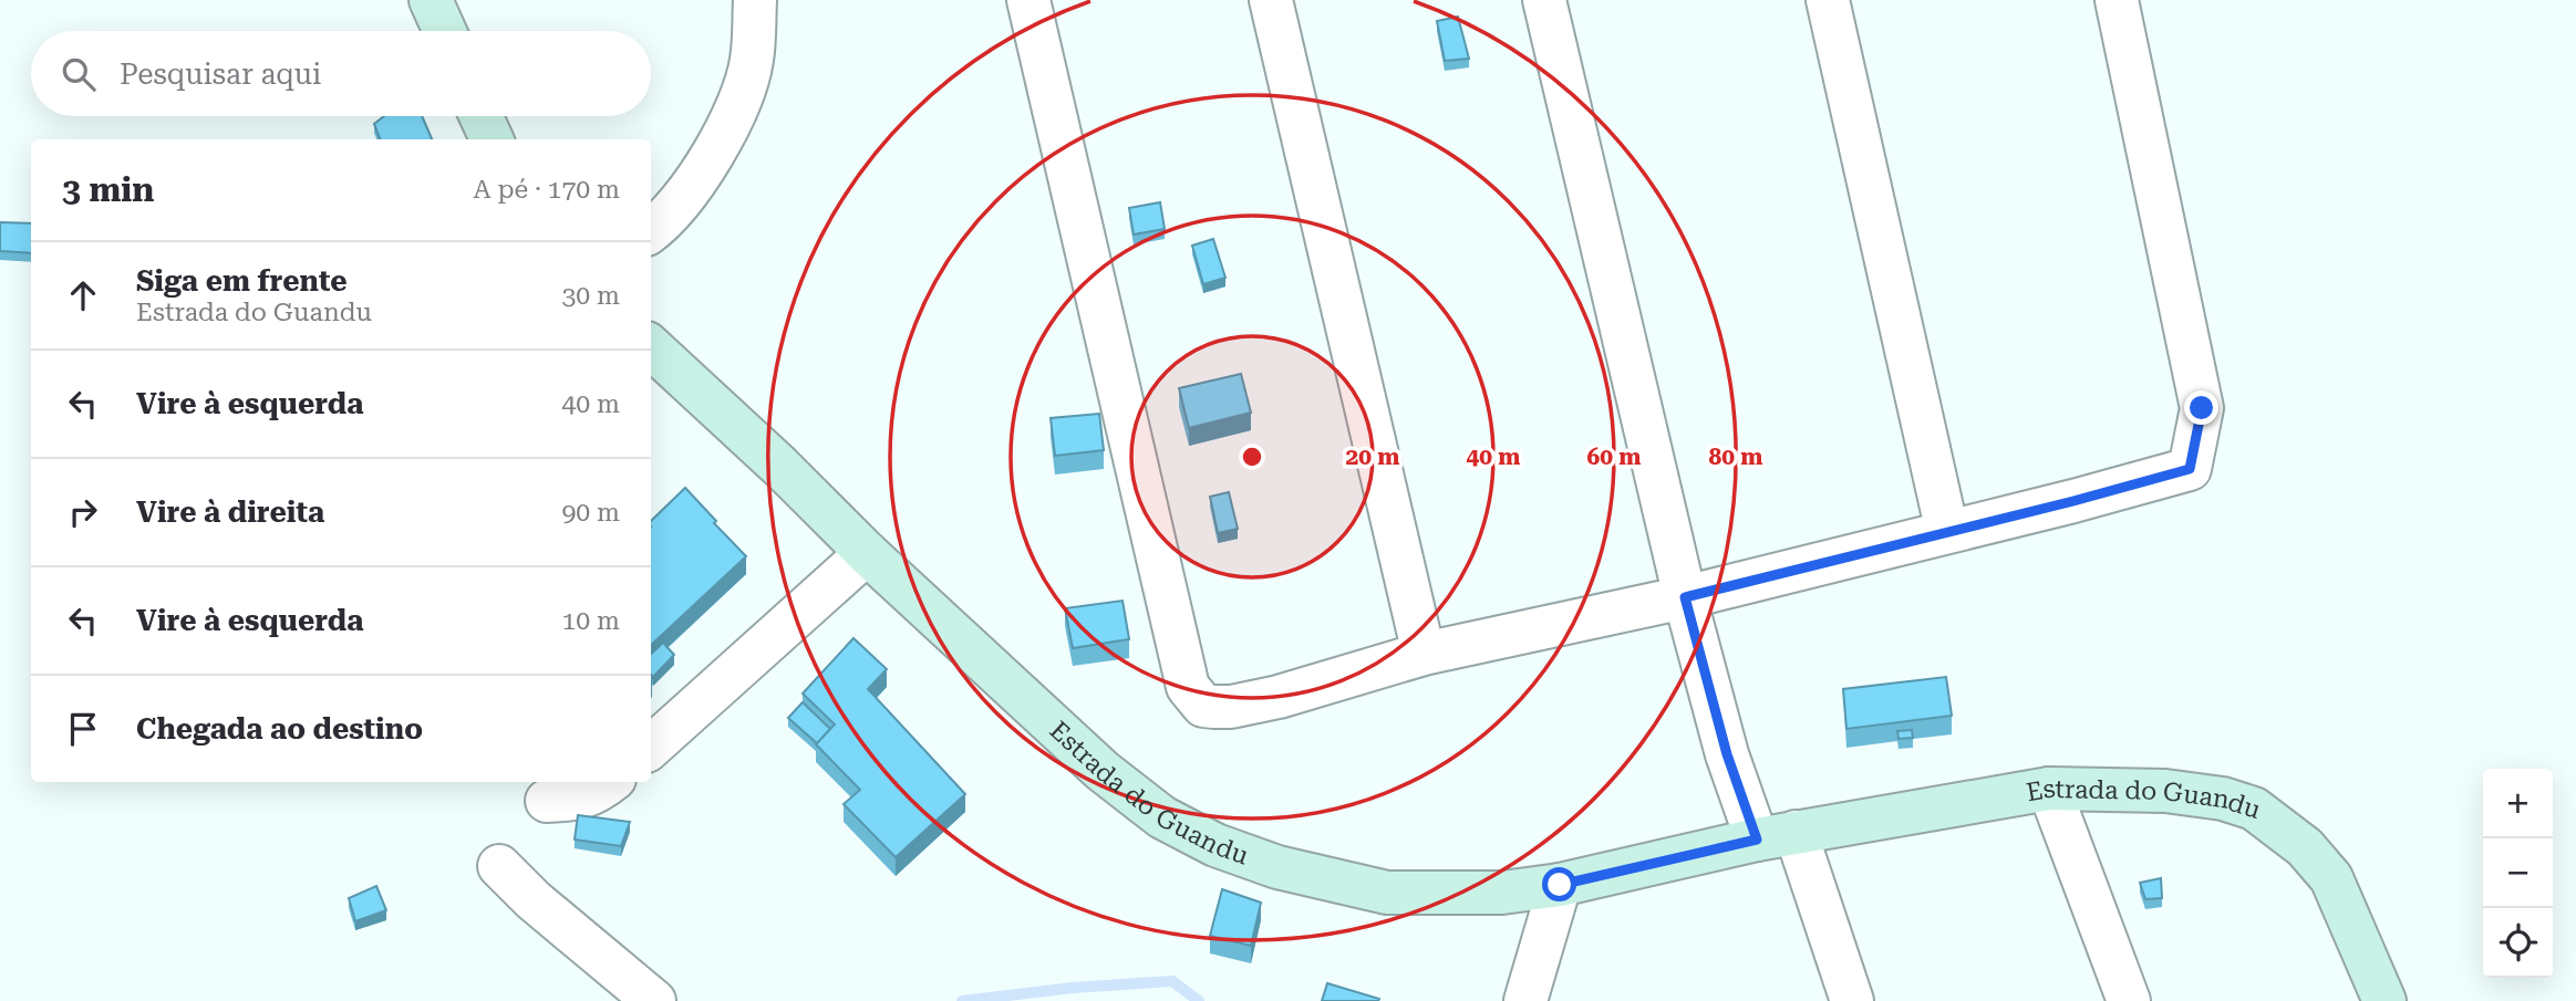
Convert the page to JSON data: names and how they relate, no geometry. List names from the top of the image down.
{
  "streets": {
    "street": ["Estrada do Guandu"]
  },
  "page": {
    "search": "Pesquisar aqui",
    "heading": ["3 min", "A pé · 170 m"],
    "list": [
      ["Siga em frente", "Estrada do Guandu", "30 m"],
      ["Vire à esquerda", "40 m"],
      ["Vire à direita", "90 m"],
      ["Vire à esquerda", "10 m"],
      "Chegada ao destino"
    ],
    "map_buttons": ["+", "−"]
  },
  "rings": [
    "20 m",
    "40 m",
    "60 m",
    "80 m"
  ]
}
